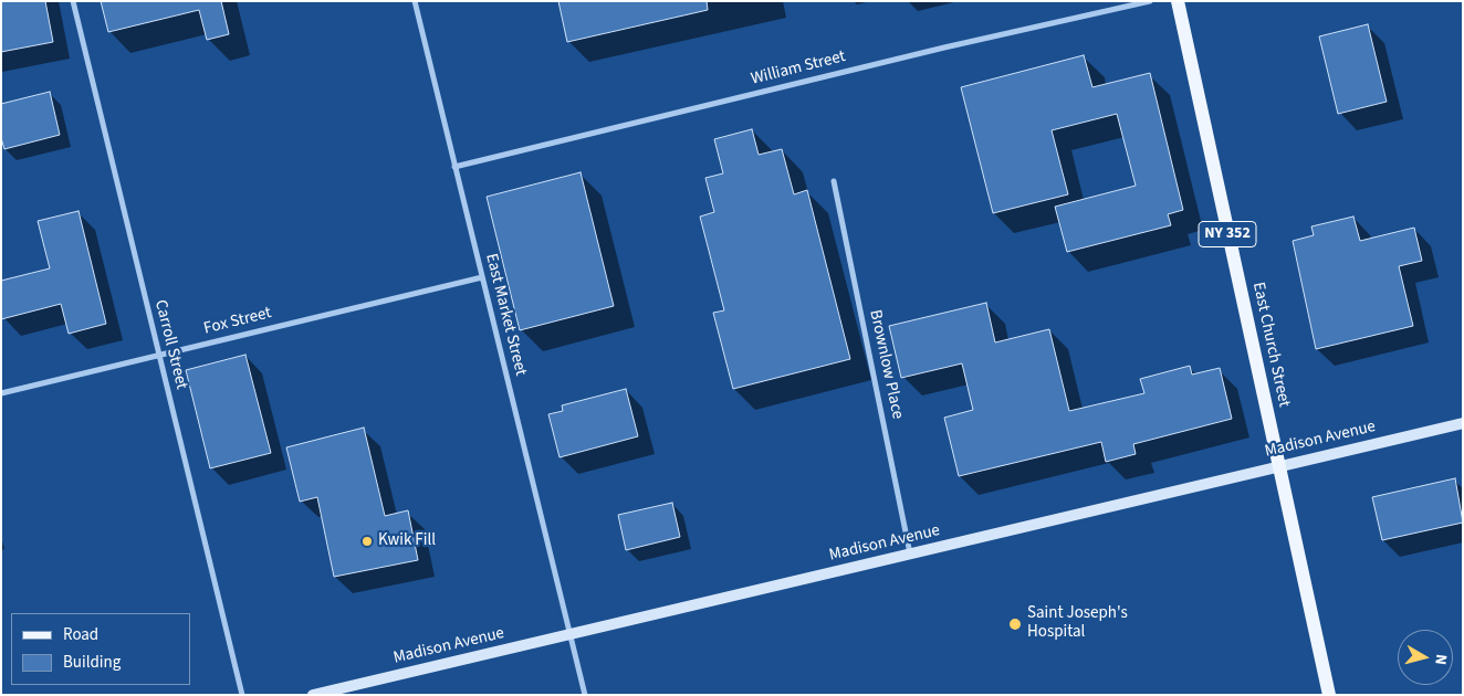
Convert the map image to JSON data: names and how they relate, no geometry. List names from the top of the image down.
{
  "streets": {
    "main road": ["NY 352", "East Church Street", "Madison Avenue"],
    "street": [
      "William Street",
      "East Market Street",
      "Fox Street",
      "Carroll Street",
      "Brownlow Place"
    ]
  },
  "crossings": [
    ["William Street", "East Market Street"],
    ["East Market Street", "Fox Street"],
    ["East Market Street", "Madison Avenue"],
    ["Fox Street", "Carroll Street"],
    ["East Church Street", "Madison Avenue"],
    ["Brownlow Place", "Madison Avenue"]
  ],
  "places": ["Kwik Fill", "Saint Joseph's Hospital"],
  "legend": ["Road", "Building"],
  "north": "right"
}
